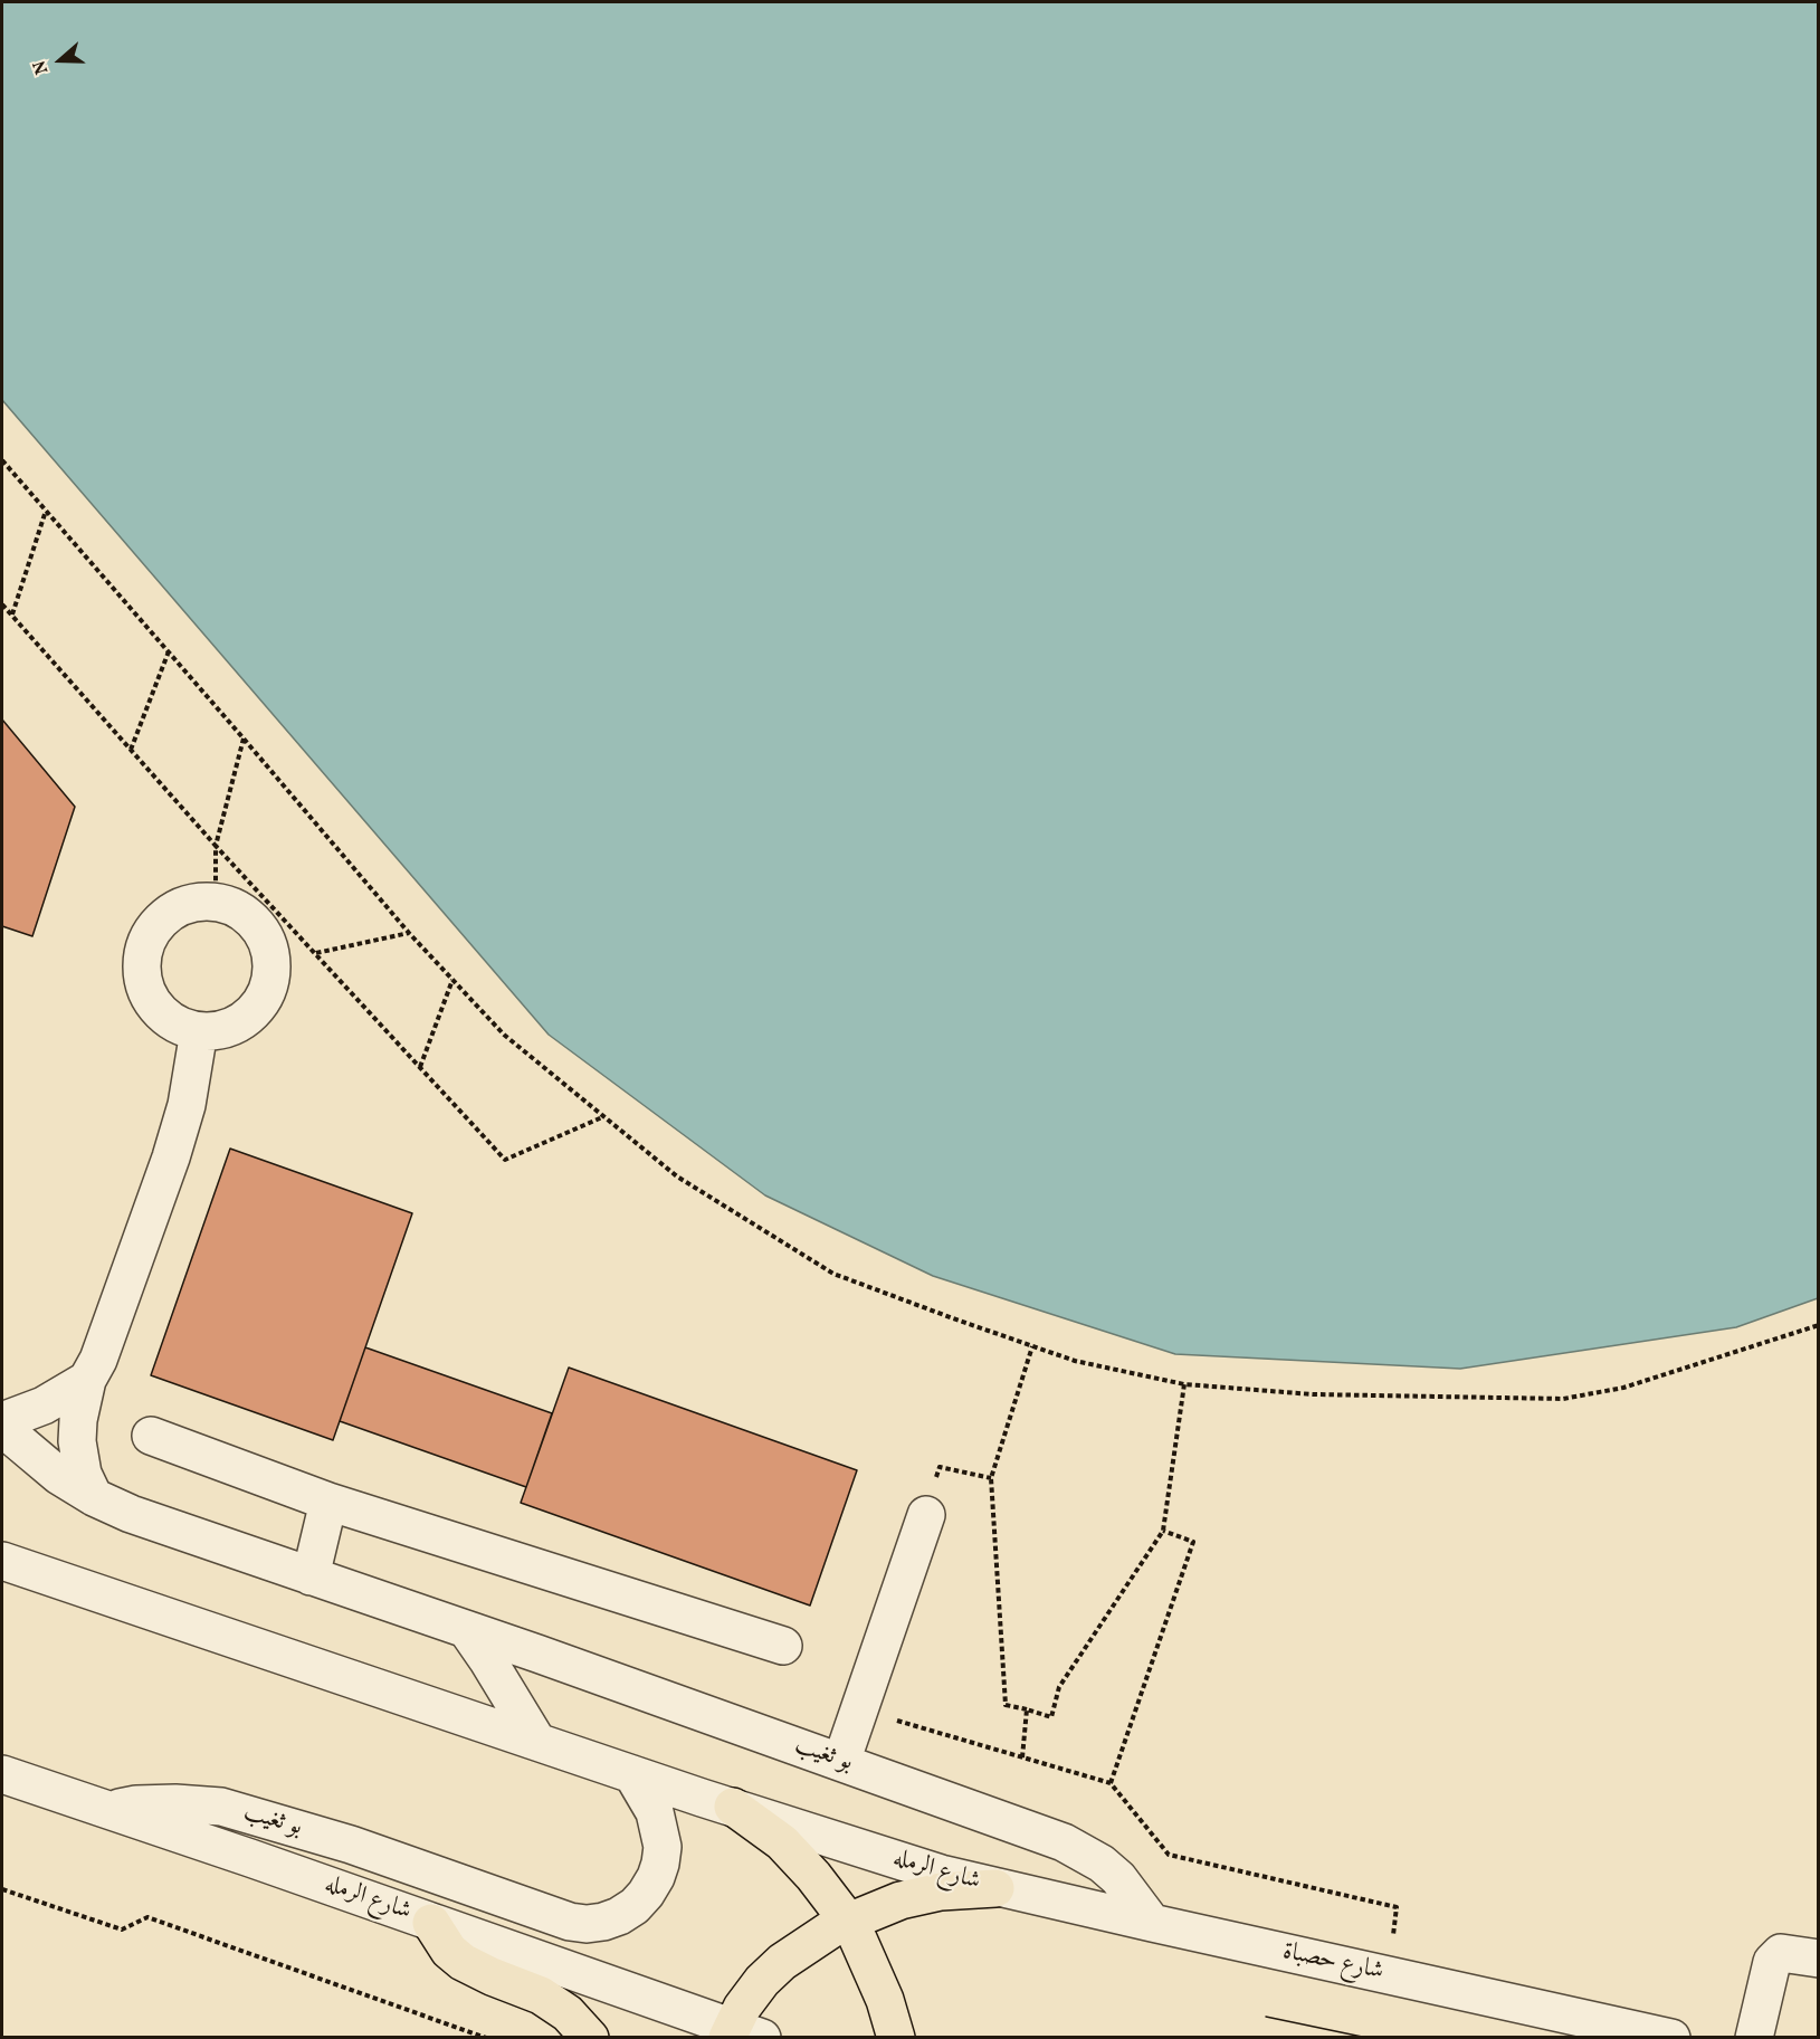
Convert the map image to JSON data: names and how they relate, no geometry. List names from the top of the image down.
{
  "streets": {
    "main road": ["شارع الرمله"],
    "street": ["بو ثغيب", "شارع حصباة"]
  },
  "crossings": [
    ["بو ثغيب", "شارع الرمله"],
    ["بو ثغيب", "شارع حصباة"],
    ["شارع الرمله", "شارع حصباة"]
  ],
  "north": "left"
}
